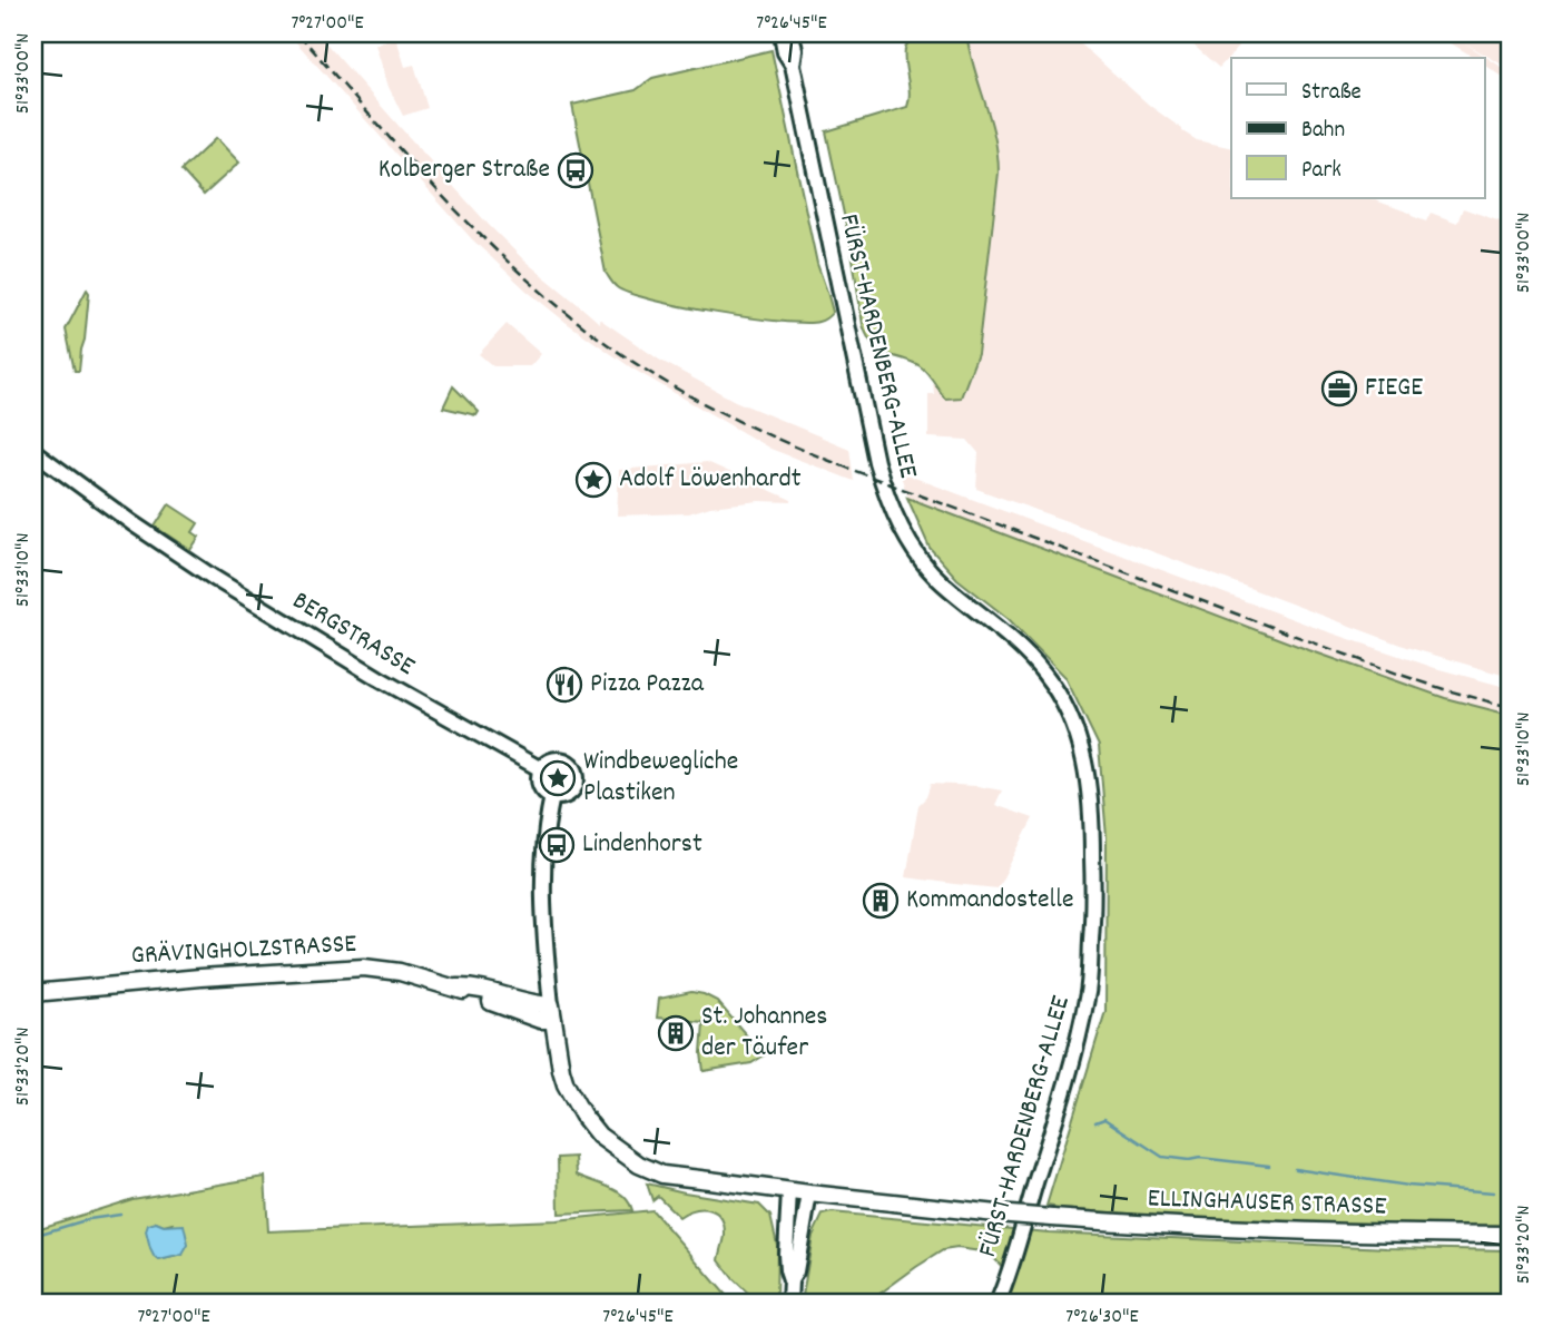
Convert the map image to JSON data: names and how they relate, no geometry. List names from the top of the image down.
{
  "streets": {
    "main road": ["GRÄVINGHOLZSTRASSE", "ELLINGHAUSER STRASSE"],
    "street": ["FÜRST-HARDENBERG-ALLEE", "BERGSTRASSE"]
  },
  "crossings": [
    ["GRÄVINGHOLZSTRASSE", "ELLINGHAUSER STRASSE"]
  ],
  "places": {
    "bus stop": ["Kolberger Straße", "Lindenhorst"],
    "office": ["FIEGE"],
    "place": ["Adolf Löwenhardt", "Windbewegliche Plastiken"],
    "restaurant": ["Pizza Pazza"],
    "building": ["Kommandostelle", "St. Johannes der Täufer"]
  },
  "legend": ["Straße", "Bahn", "Park"],
  "coordinates": [
    "7°27'00\"E",
    "7°26'45\"E",
    "51°33'00\"N",
    "51°33'10\"N",
    "51°33'20\"N",
    "7°26'30\"E"
  ]
}
